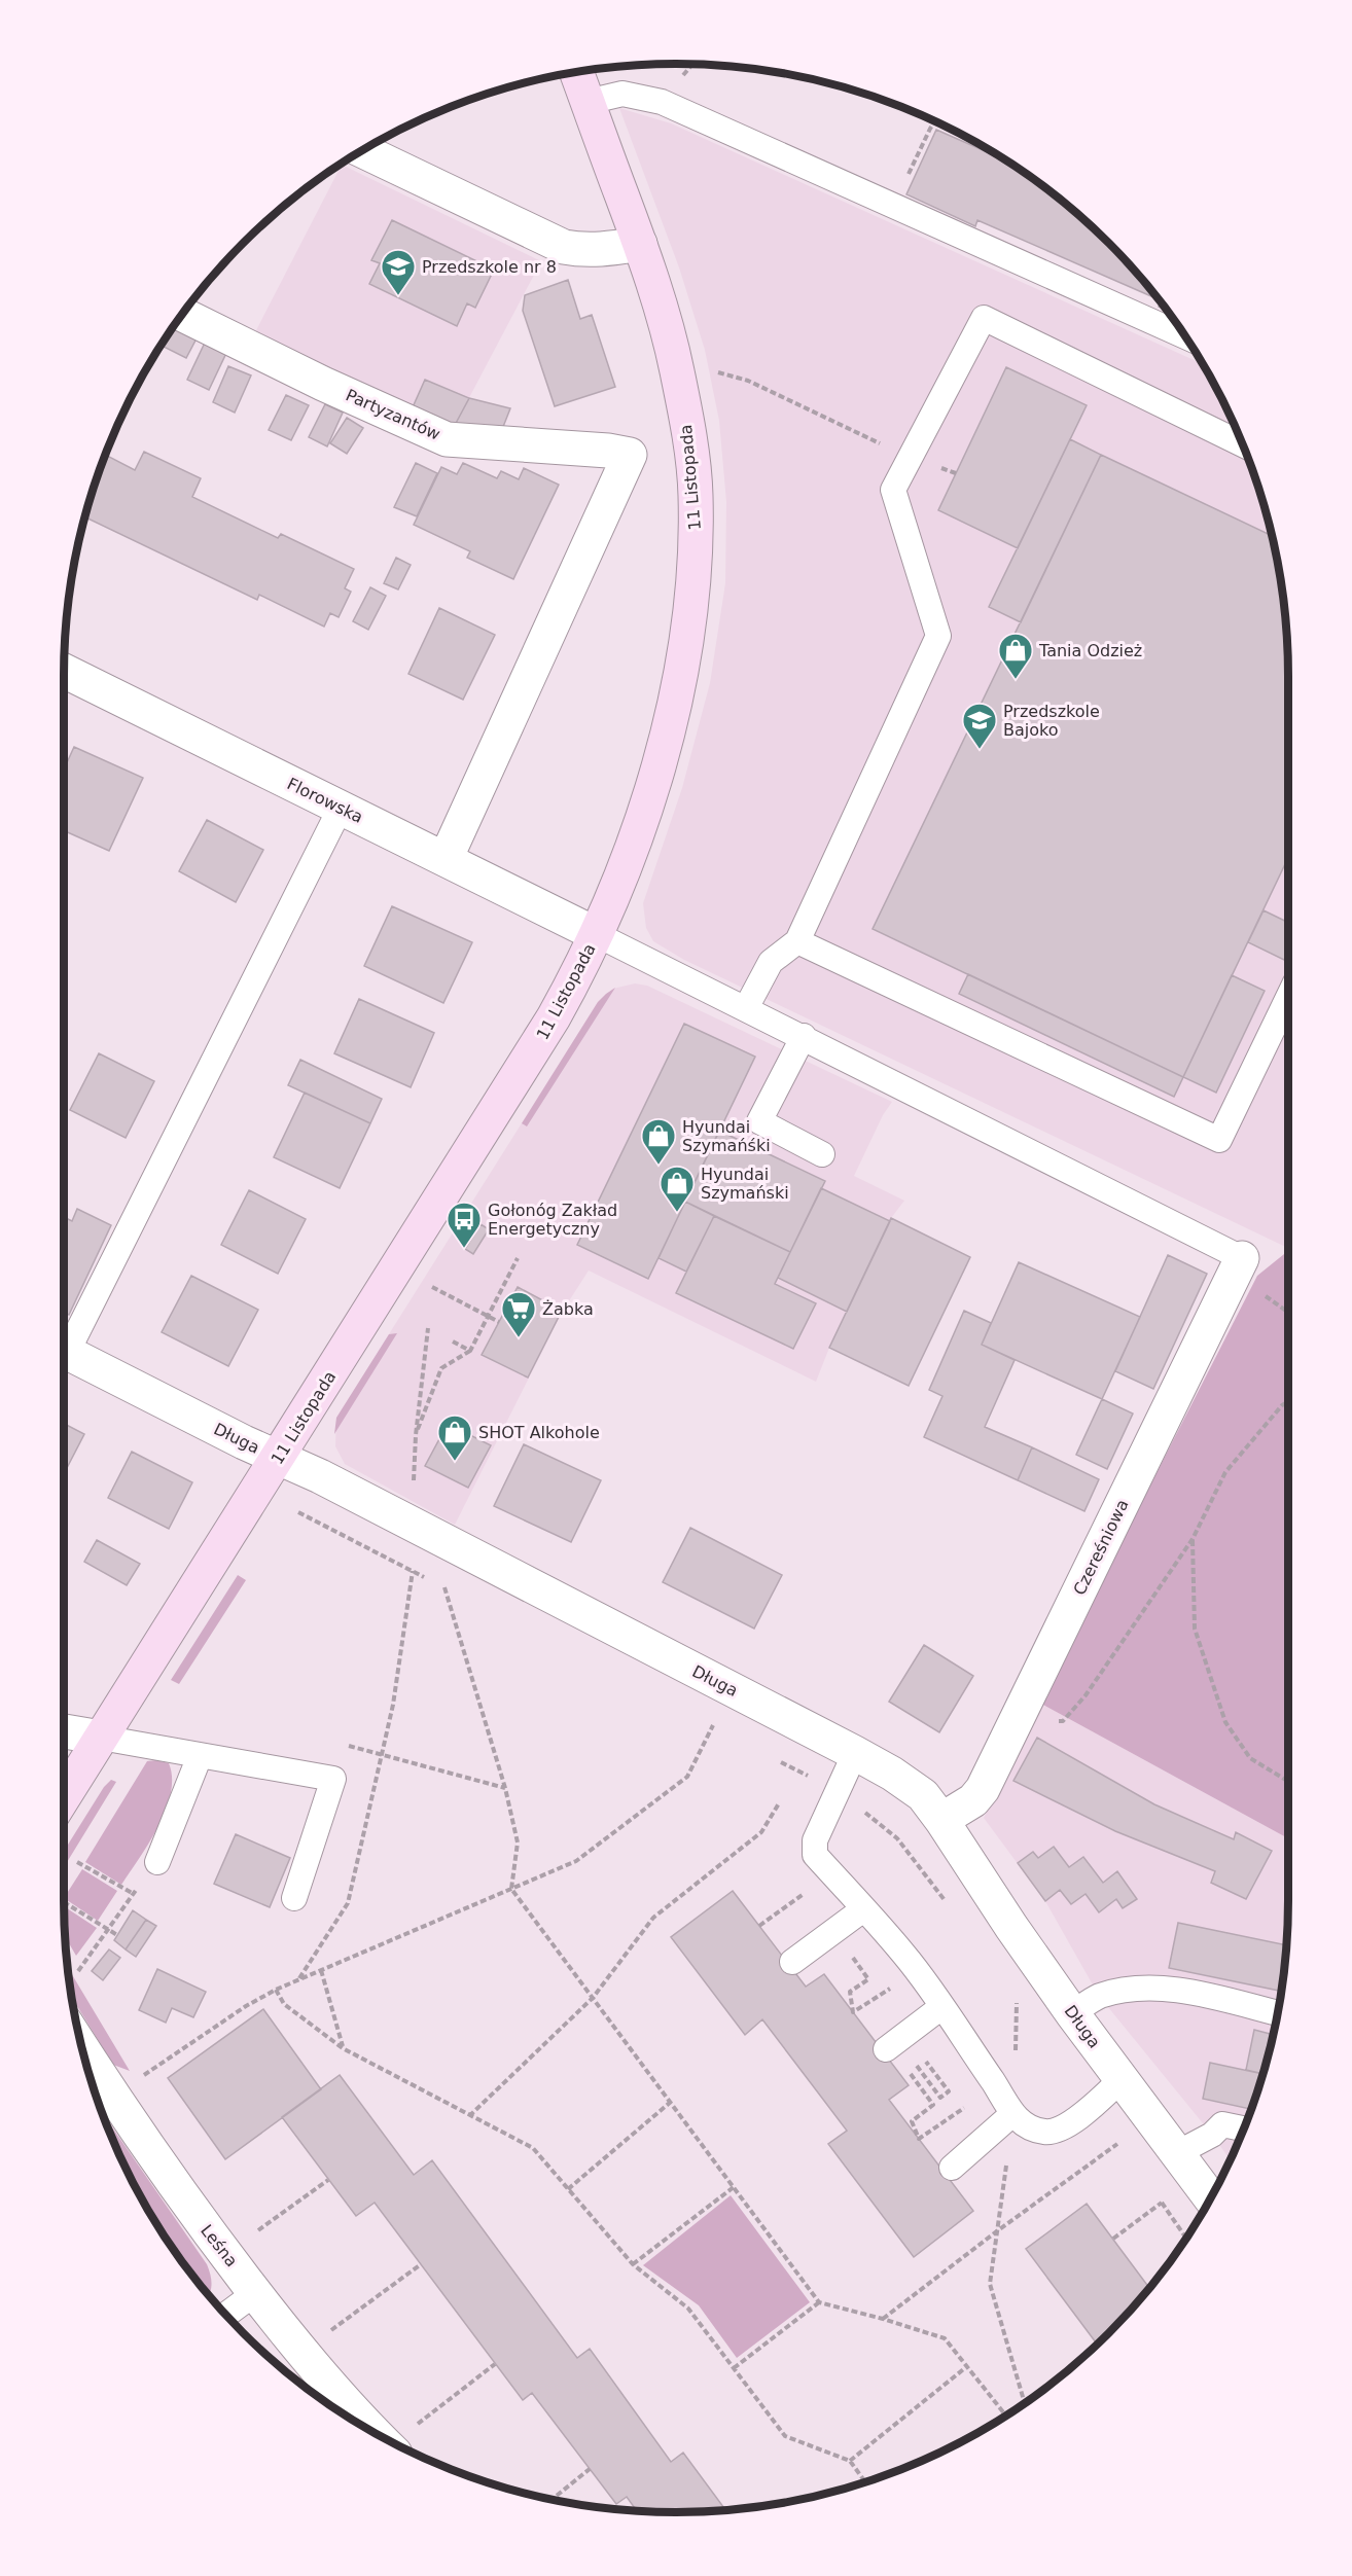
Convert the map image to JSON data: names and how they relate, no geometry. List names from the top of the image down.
{
  "streets": {
    "street": [
      "Partyzantów",
      "11 Listopada",
      "Florowska",
      "Długa",
      "Czereśniowa",
      "Leśna"
    ]
  },
  "crossings": [
    ["Partyzantów", "Florowska"],
    ["11 Listopada", "Florowska"],
    ["11 Listopada", "Długa"],
    ["Długa", "Czereśniowa"]
  ],
  "places": {
    "school or university": ["Przedszkole nr 8", "Przedszkole Bajoko"],
    "shop": [
      "Tania Odzież",
      "Hyundai Szymańśki",
      "Hyundai Szymański",
      "SHOT Alkohole"
    ],
    "bus stop": ["Gołonóg Zakład Energetyczny"],
    "supermarket": ["Żabka"]
  }
}
